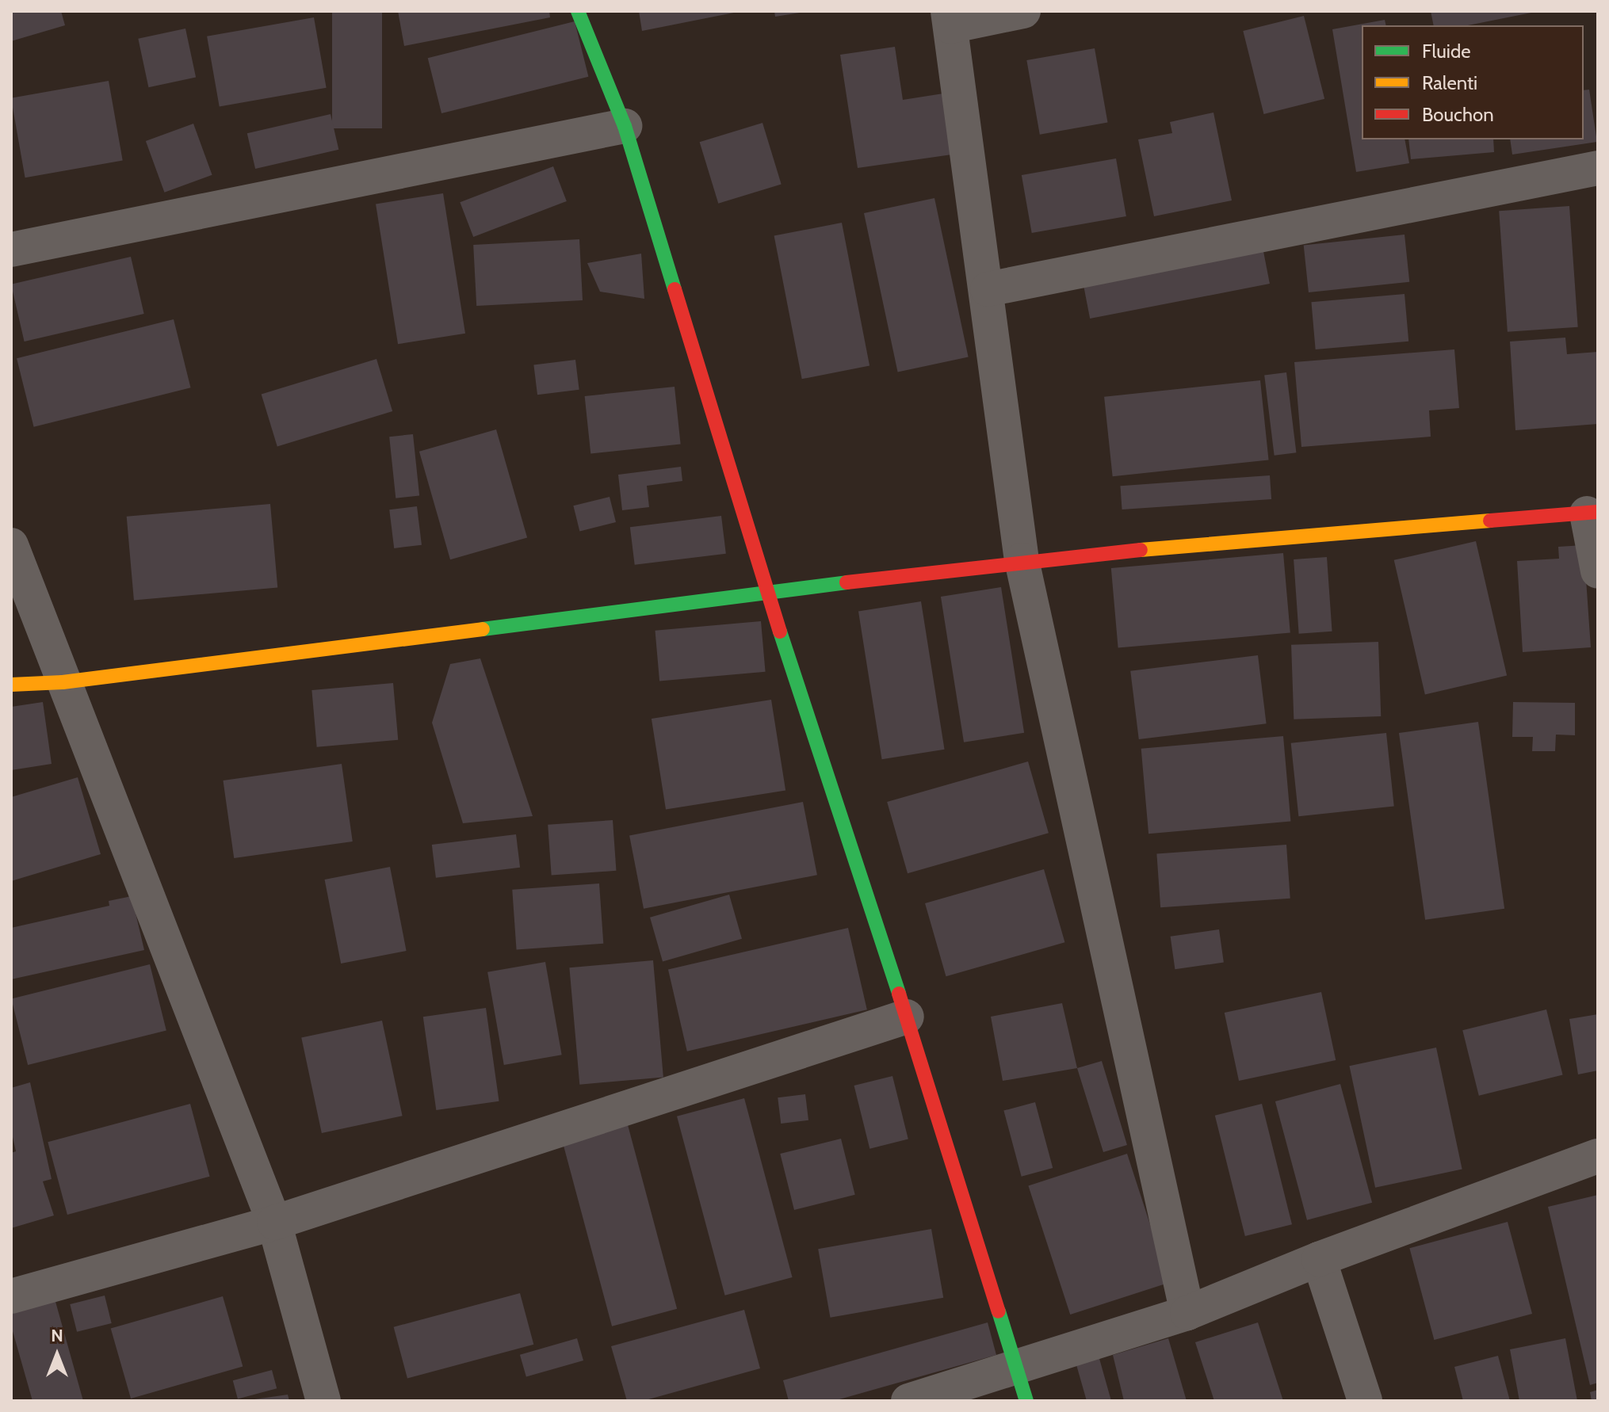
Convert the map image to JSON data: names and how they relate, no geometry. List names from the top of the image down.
{
  "legend": ["Fluide", "Ralenti", "Bouchon"],
  "north": "top"
}
